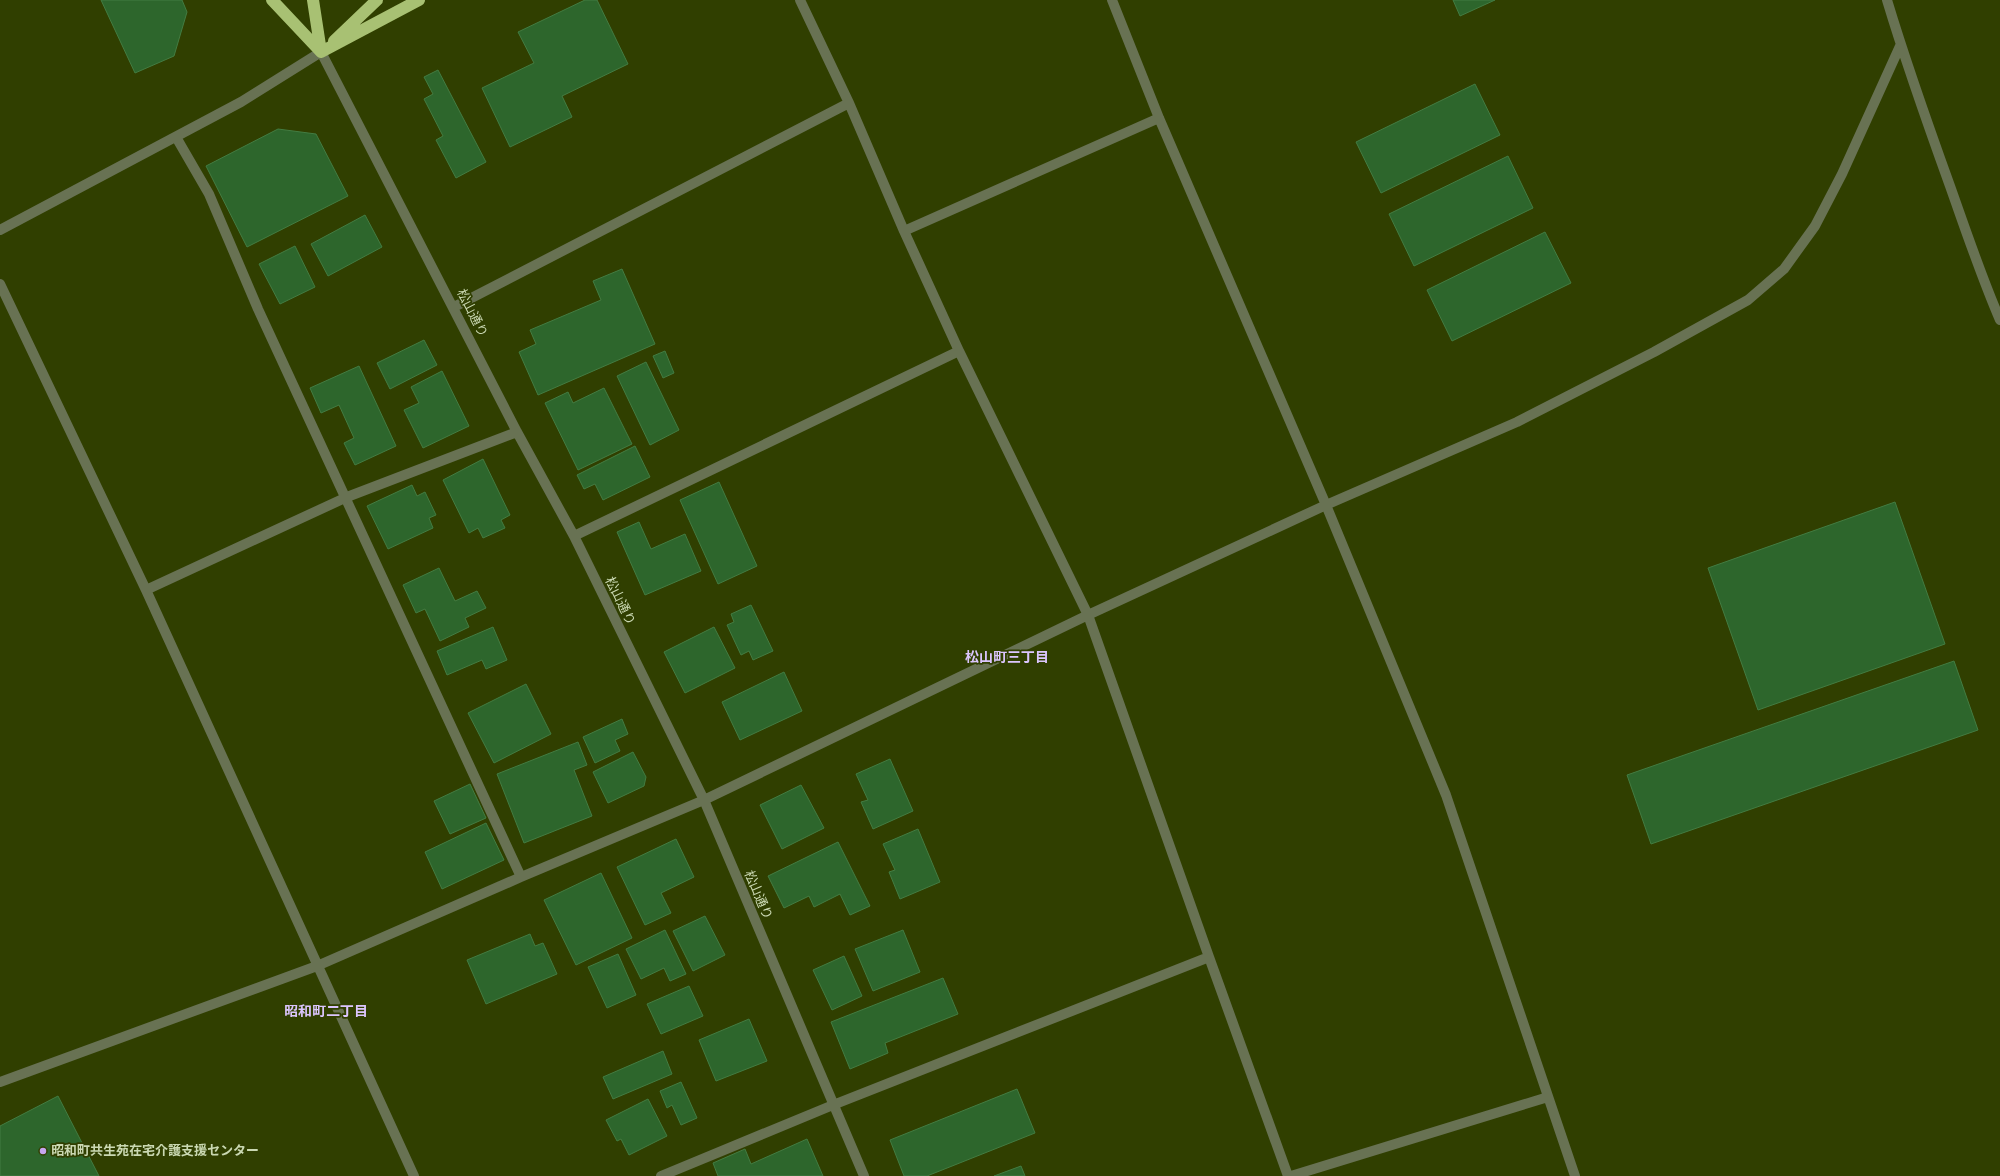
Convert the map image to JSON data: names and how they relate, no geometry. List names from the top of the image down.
{
  "streets": {
    "street": ["松山通り"]
  },
  "districts": ["松山町三丁目", "昭和町二丁目"],
  "places": ["昭和町共生苑在宅介護支援センター"]
}
